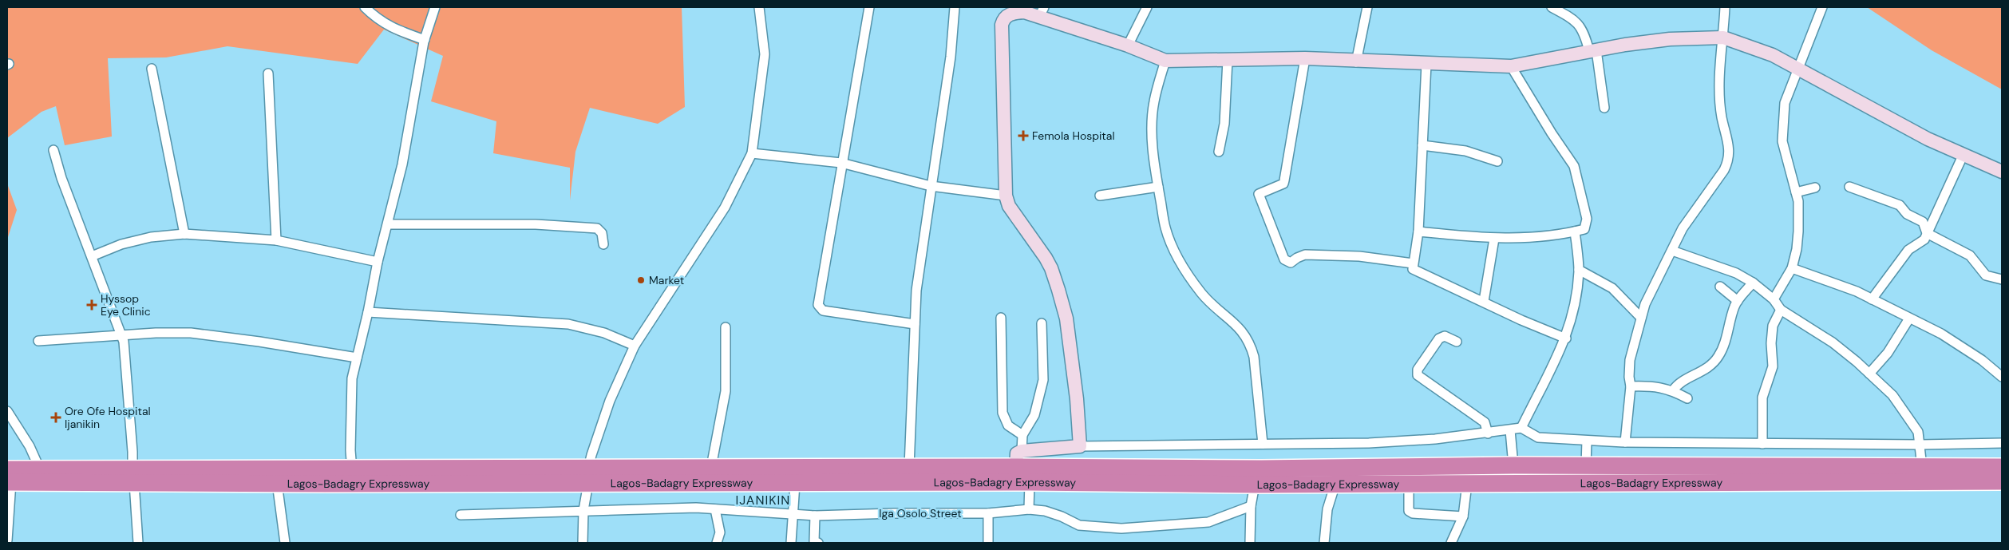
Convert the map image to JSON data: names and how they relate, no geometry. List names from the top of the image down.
{
  "streets": {
    "highway": ["Lagos-Badagry Expressway"],
    "street": ["Iga Osolo Street"]
  },
  "districts": ["IJANIKIN"],
  "places": {
    "health": ["Femola Hospital", "Hyssop Eye Clinic", "Ore Ofe Hospital Ijanikin"],
    "other": ["Market"]
  }
}
